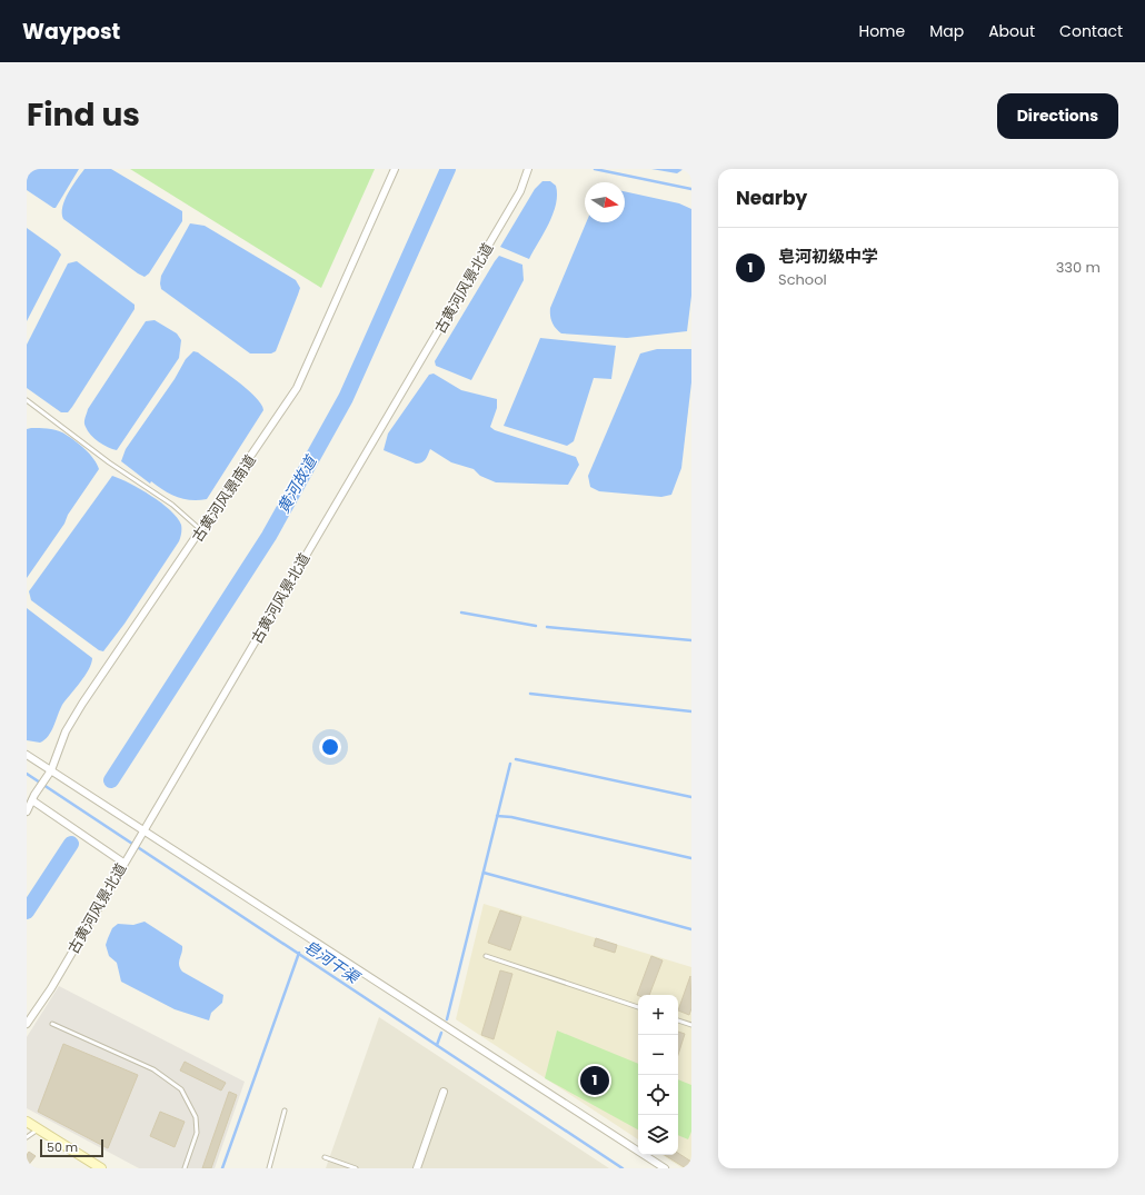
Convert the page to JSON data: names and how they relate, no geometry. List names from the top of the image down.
{
  "streets": {
    "street": ["古黄河风景北道", "古黄河风景南道"]
  },
  "water": ["黄河故道", "皂河干渠"],
  "scale_bar": "50 m",
  "north": "right",
  "page": {
    "header": "Waypost",
    "nav": [
      "Home",
      "Map",
      "About",
      "Contact"
    ],
    "title": "Find us",
    "buttons": "Directions",
    "heading": "Nearby",
    "list": [
      {
        "mark": "1",
        "name": "皂河初级中学",
        "note": "School",
        "value": "330 m"
      }
    ],
    "map_buttons": ["+", "−"],
    "pins": "1",
    "scale": "50 m"
  }
}
